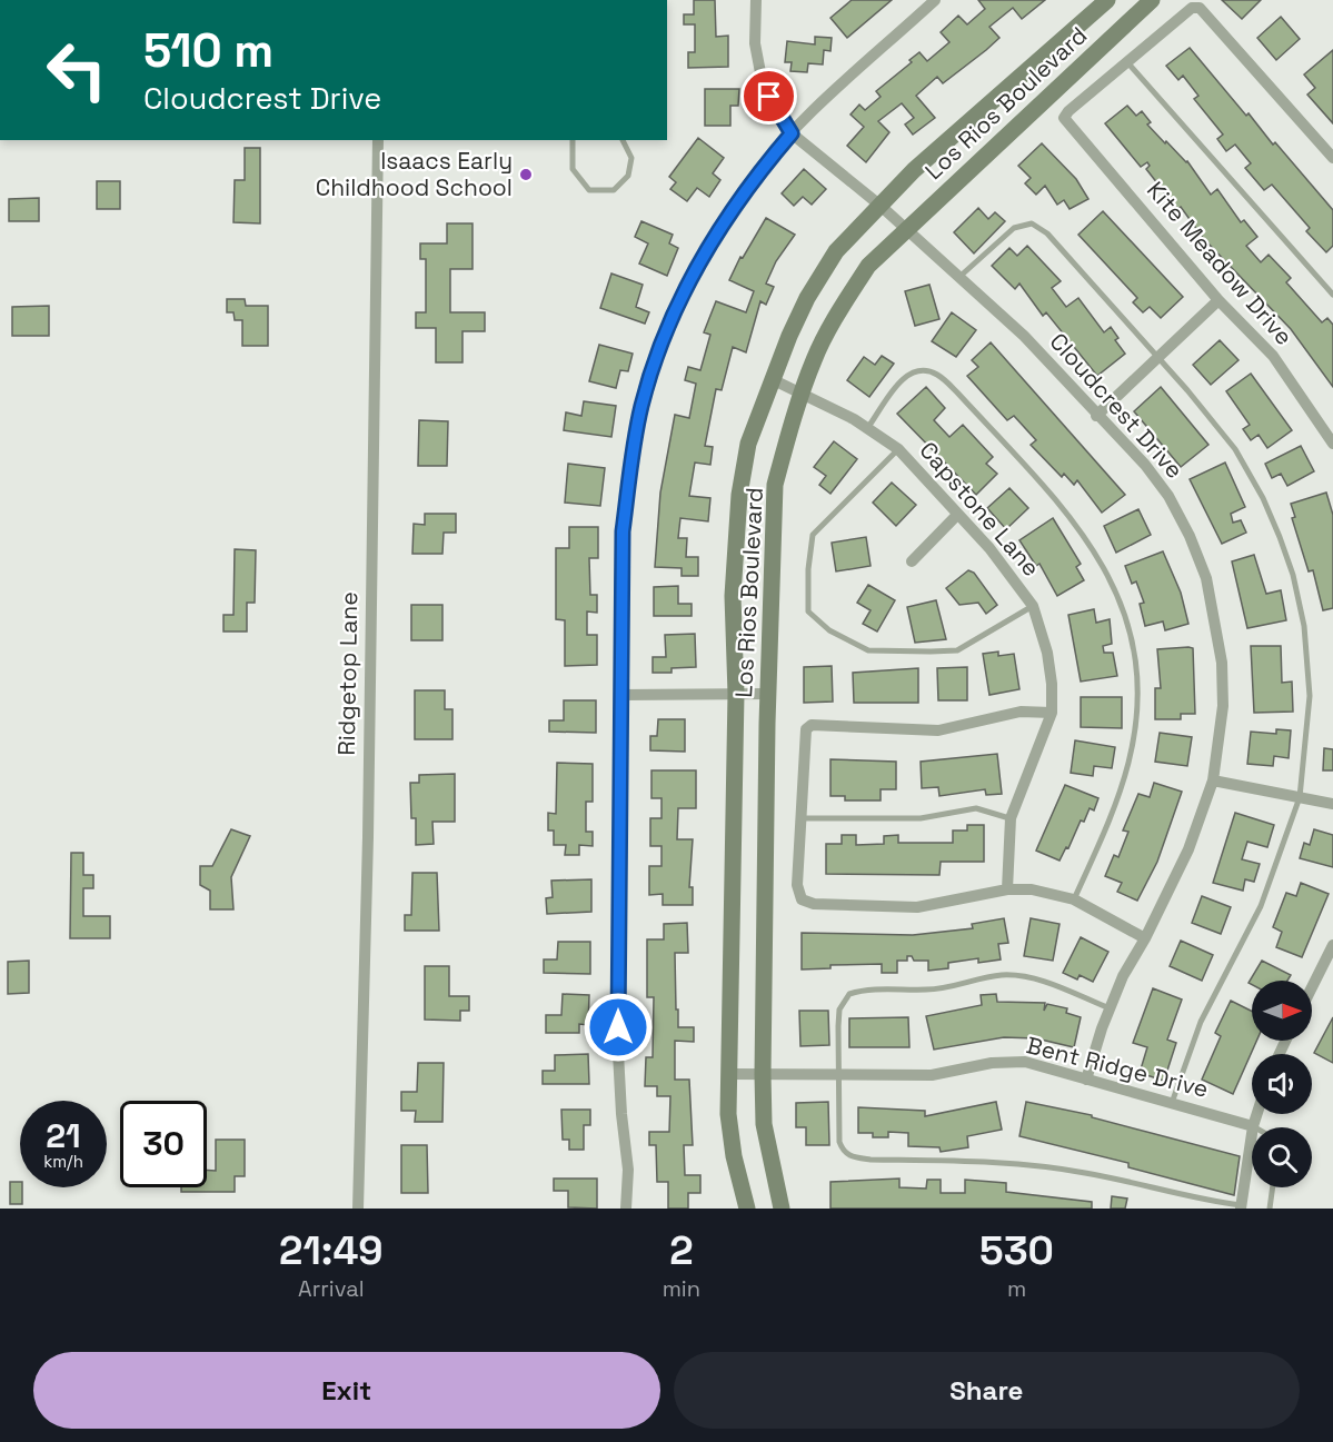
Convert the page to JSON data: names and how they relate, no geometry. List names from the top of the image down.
{
  "streets": {
    "main road": ["Los Rios Boulevard"],
    "street": [
      "Kite Meadow Drive",
      "Cloudcrest Drive",
      "Capstone Lane",
      "Ridgetop Lane",
      "Bent Ridge Drive"
    ]
  },
  "crossings": [
    ["Los Rios Boulevard", "Cloudcrest Drive"],
    ["Los Rios Boulevard", "Capstone Lane"],
    ["Los Rios Boulevard", "Bent Ridge Drive"],
    ["Cloudcrest Drive", "Bent Ridge Drive"]
  ],
  "places": ["Isaacs Early Childhood School"],
  "north": "right",
  "page": {
    "turn": ["510 m", "Cloudcrest Drive"],
    "speed": "21 km/h",
    "limit": "30",
    "eta": [
      "21:49",
      "Arrival",
      "2",
      "min",
      "530",
      "m"
    ],
    "buttons": ["Exit", "Share"]
  }
}
